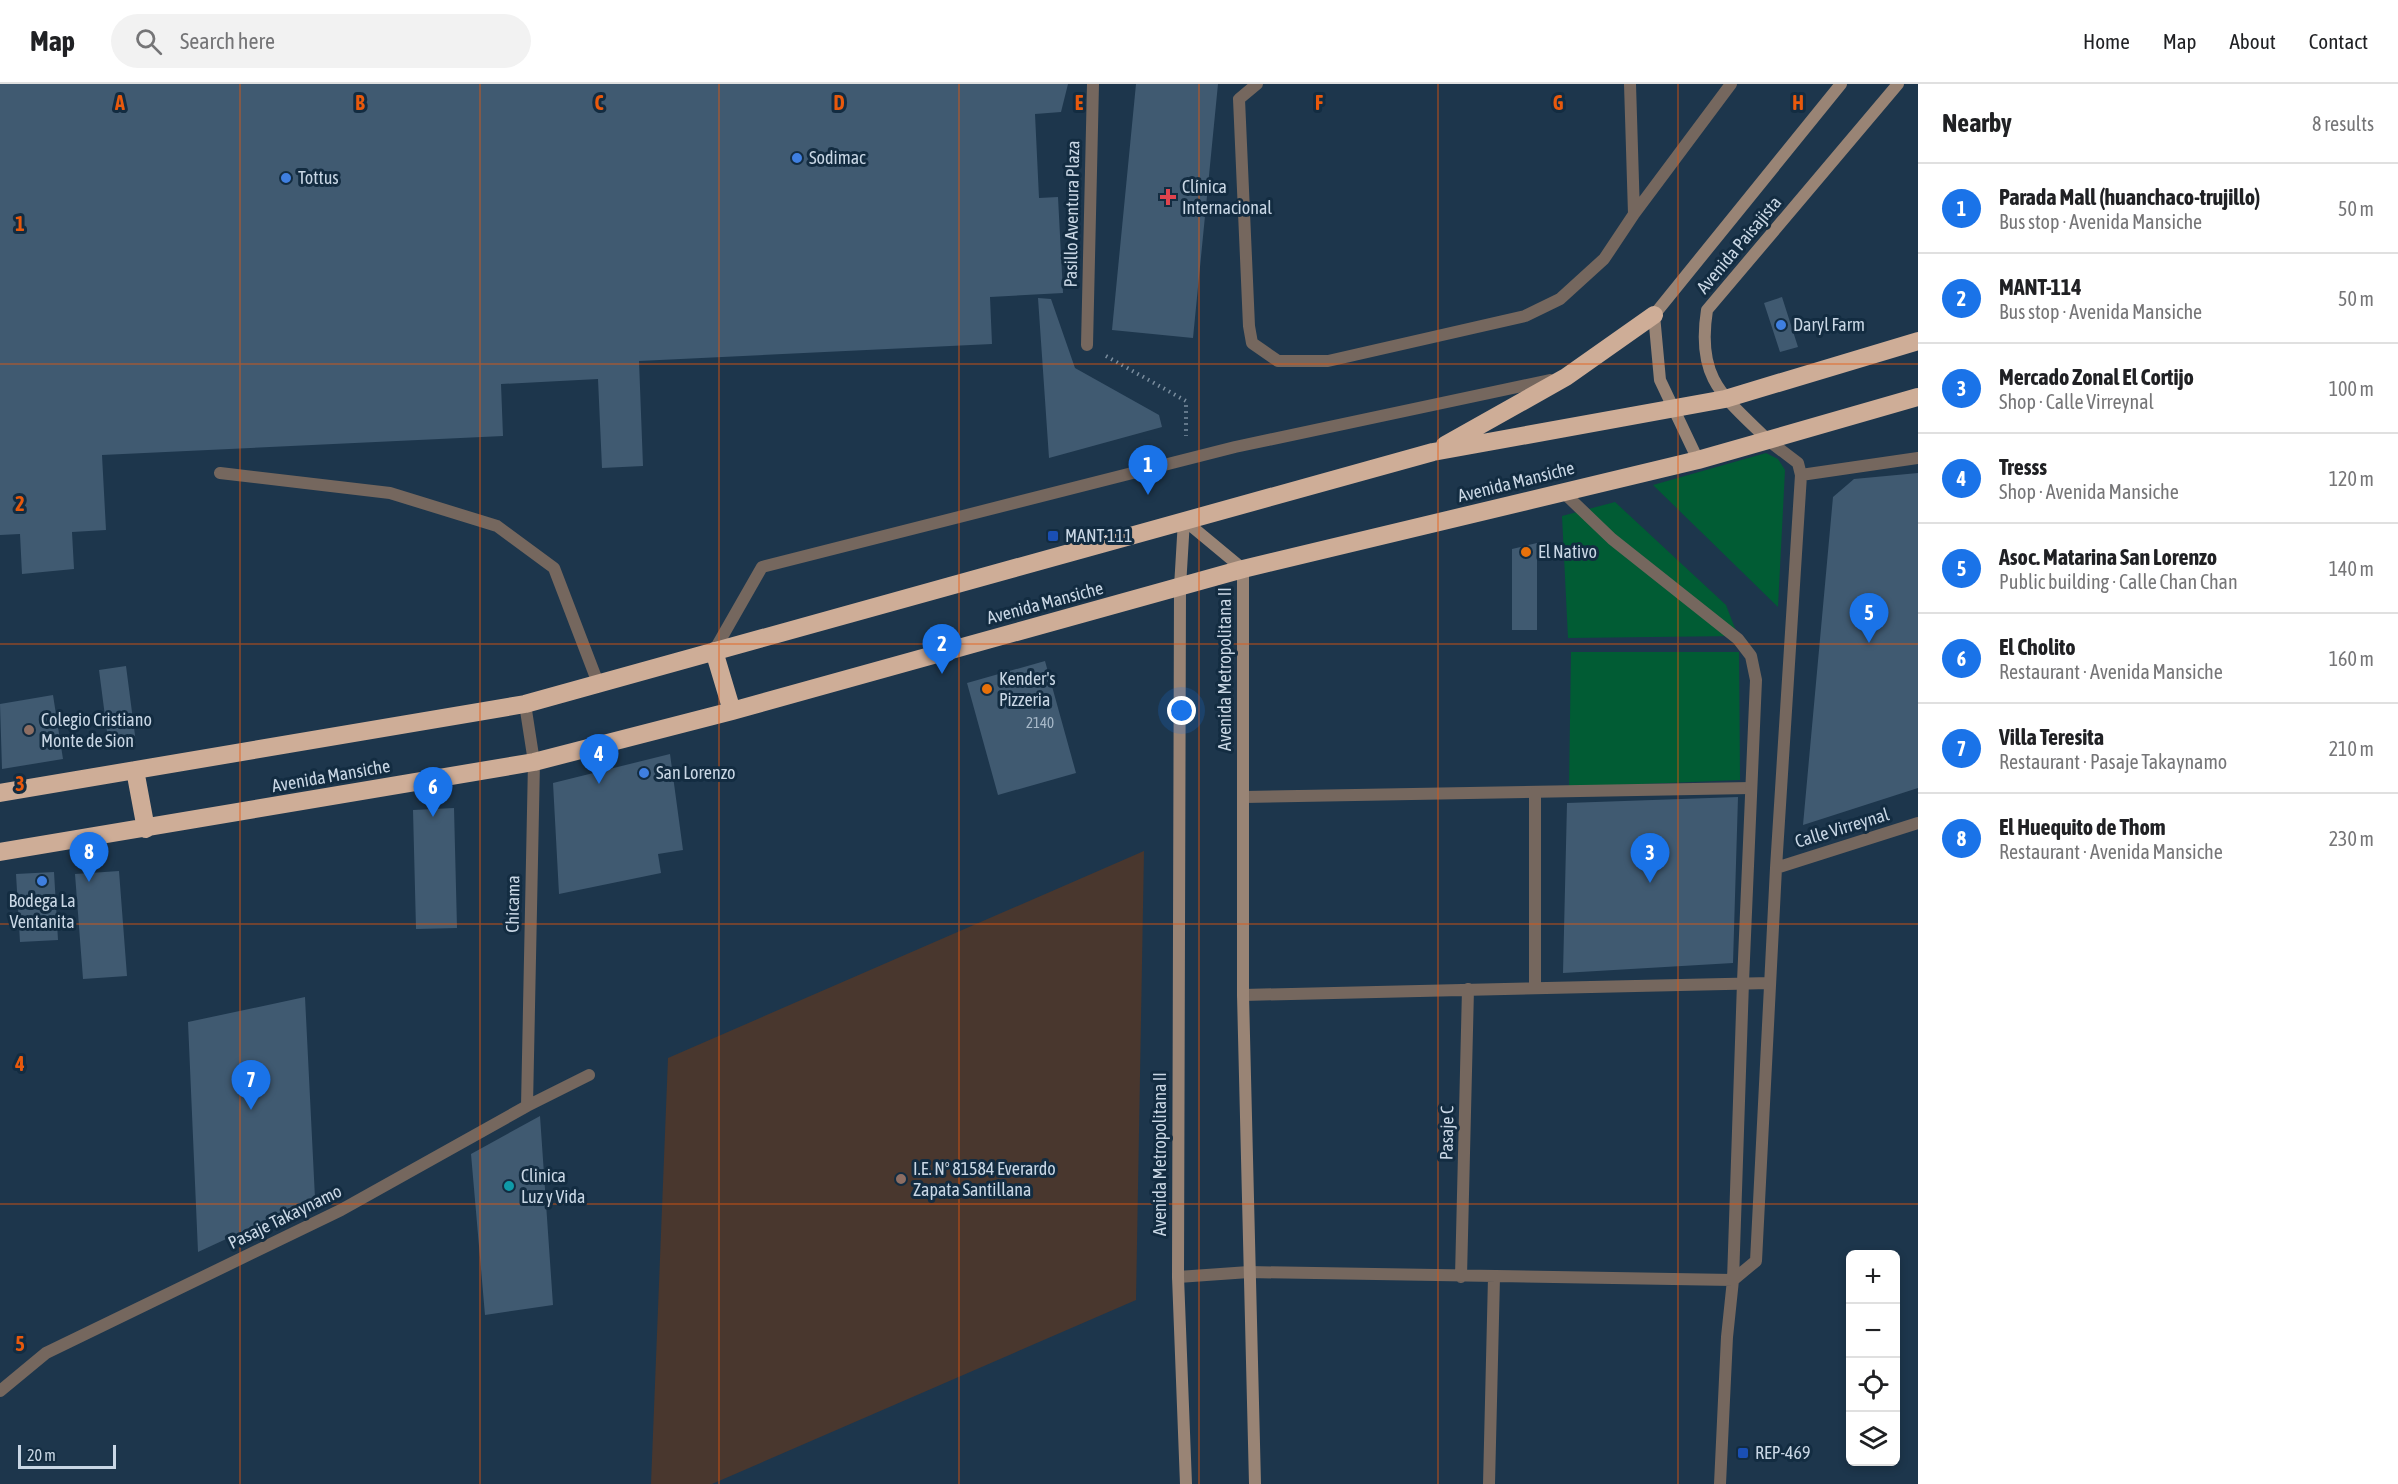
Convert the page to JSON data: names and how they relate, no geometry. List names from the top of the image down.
{
  "streets": {
    "highway": ["Avenida Mansiche"],
    "main road": ["Avenida Paisajista", "Avenida Metropolitana II"],
    "street": [
      "Pasillo Aventura Plaza",
      "Calle Virreynal",
      "Chicama",
      "Pasaje C",
      "Pasaje Takaynamo"
    ]
  },
  "crossings": [
    ["Avenida Paisajista", "Avenida Mansiche"],
    ["Avenida Mansiche", "Avenida Metropolitana II"],
    ["Avenida Mansiche", "Chicama"],
    ["Chicama", "Pasaje Takaynamo"]
  ],
  "places": {
    "other": [
      "Sodimac",
      "Tottus",
      "Daryl Farm",
      "El Nativo",
      "Kender's Pizzeria",
      "Colegio Cristiano Monte de Sion",
      "San Lorenzo",
      "Bodega La Ventanita",
      "I.E. N° 81584 Everardo Zapata Santillana",
      "Clinica Luz y Vida"
    ],
    "health": ["Clínica Internacional"],
    "transit": ["MANT-111", "REP-469"]
  },
  "house_numbers": ["2140"],
  "scale_bar": "20 m",
  "page": {
    "header": "Map",
    "search": "Search here",
    "nav": [
      "Home",
      "Map",
      "About",
      "Contact"
    ],
    "heading": ["Nearby", "8 results"],
    "list": [
      {
        "mark": "1",
        "name": "Parada Mall (huanchaco-trujillo)",
        "note": "Bus stop · Avenida Mansiche",
        "value": "50 m"
      },
      {
        "mark": "2",
        "name": "MANT-114",
        "note": "Bus stop · Avenida Mansiche",
        "value": "50 m"
      },
      {
        "mark": "3",
        "name": "Mercado Zonal El Cortijo",
        "note": "Shop · Calle Virreynal",
        "value": "100 m"
      },
      {
        "mark": "4",
        "name": "Tresss",
        "note": "Shop · Avenida Mansiche",
        "value": "120 m"
      },
      {
        "mark": "5",
        "name": "Asoc. Matarina San Lorenzo",
        "note": "Public building · Calle Chan Chan",
        "value": "140 m"
      },
      {
        "mark": "6",
        "name": "El Cholito",
        "note": "Restaurant · Avenida Mansiche",
        "value": "160 m"
      },
      {
        "mark": "7",
        "name": "Villa Teresita",
        "note": "Restaurant · Pasaje Takaynamo",
        "value": "210 m"
      },
      {
        "mark": "8",
        "name": "El Huequito de Thom",
        "note": "Restaurant · Avenida Mansiche",
        "value": "230 m"
      }
    ],
    "pins": [
      "1",
      "5",
      "2",
      "4",
      "6",
      "8",
      "3",
      "7"
    ],
    "map_buttons": ["+", "−"],
    "scale": "20 m"
  },
  "grid": {
    "columns": [
      "A",
      "B",
      "C",
      "D",
      "E",
      "F",
      "G",
      "H"
    ],
    "rows": [
      "1",
      "2",
      "3",
      "4",
      "5"
    ]
  }
}
